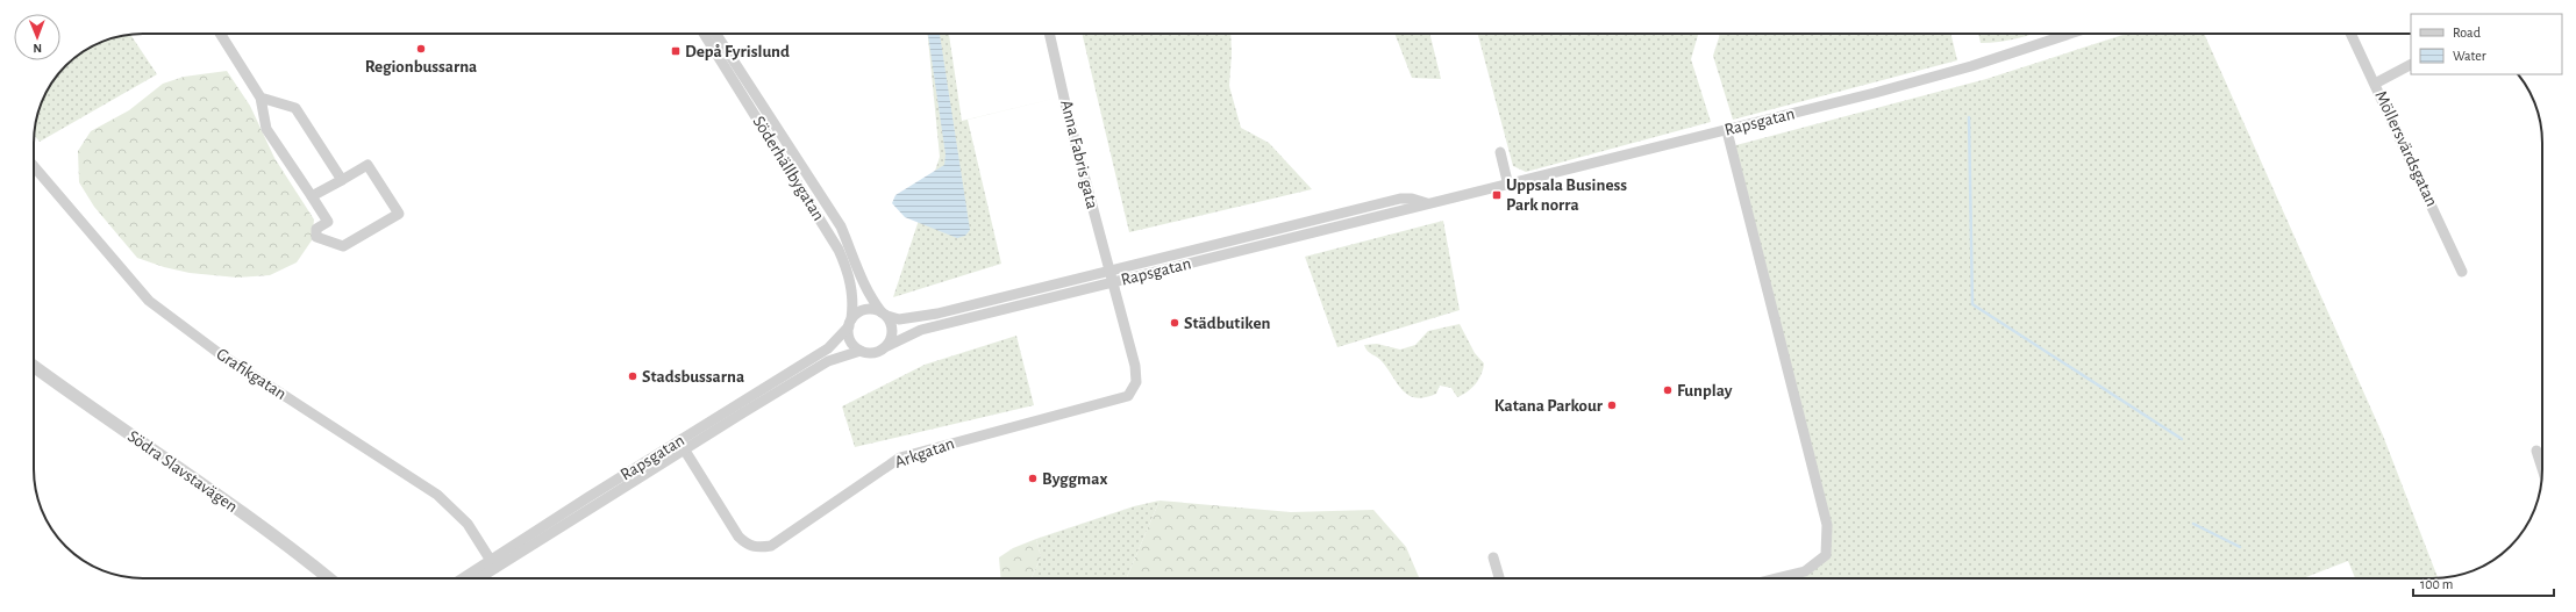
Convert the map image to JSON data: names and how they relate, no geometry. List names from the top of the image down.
{
  "streets": {
    "street": [
      "Rapsgatan",
      "Möllersvärdsgatan",
      "Anna Fabris gata",
      "Söderhällbygatan",
      "Grafikgatan",
      "Arkgatan",
      "Södra Slavstavägen"
    ]
  },
  "crossings": [
    ["Rapsgatan", "Anna Fabris gata"],
    ["Rapsgatan", "Söderhällbygatan"],
    ["Rapsgatan", "Grafikgatan"],
    ["Rapsgatan", "Arkgatan"],
    ["Anna Fabris gata", "Arkgatan"]
  ],
  "places": {
    "other": [
      "Regionbussarna",
      "Städbutiken",
      "Stadsbussarna",
      "Funplay",
      "Katana Parkour",
      "Byggmax"
    ],
    "transit": ["Depå Fyrislund", "Uppsala Business Park norra"]
  },
  "legend": ["Road", "Water"],
  "scale_bar": "100 m",
  "north": "bottom"
}
